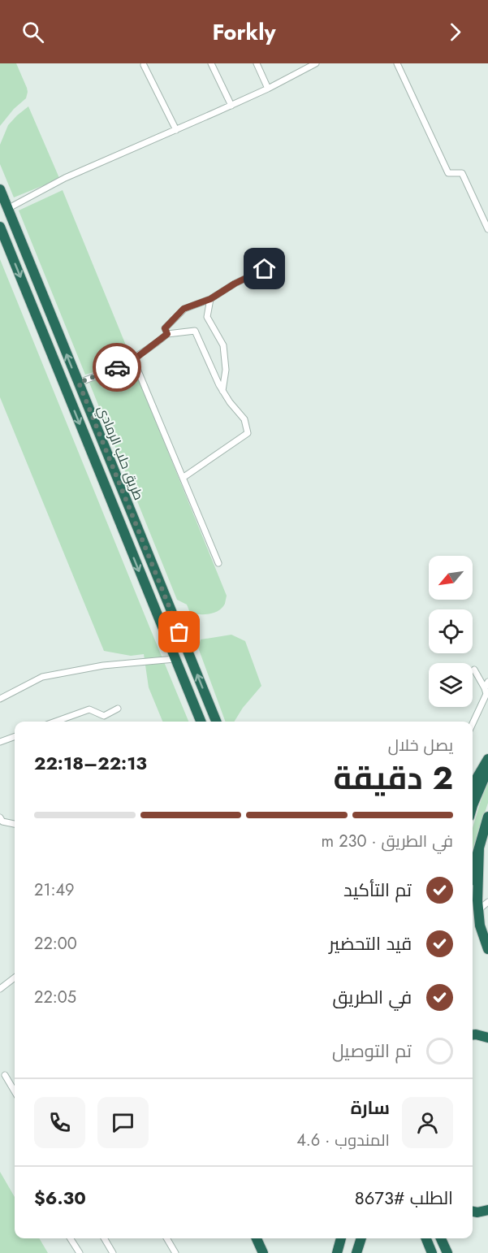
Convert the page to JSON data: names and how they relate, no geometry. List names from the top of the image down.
{
  "streets": {
    "highway": ["طريق حلب الرمادي"]
  },
  "north": "bottom left",
  "page": {
    "header": "Forkly",
    "heading": ["2 دقيقة", "يصل خلال", "22:13–22:18"],
    "panel": [
      "سارة",
      "المندوب · 4.6",
      "الطلب #8673",
      "$6.30"
    ],
    "bar": "في الطريق · 230 m",
    "list": [
      ["تم التأكيد", "21:49"],
      ["قيد التحضير", "22:00"],
      ["في الطريق", "22:05"],
      "تم التوصيل"
    ]
  }
}
